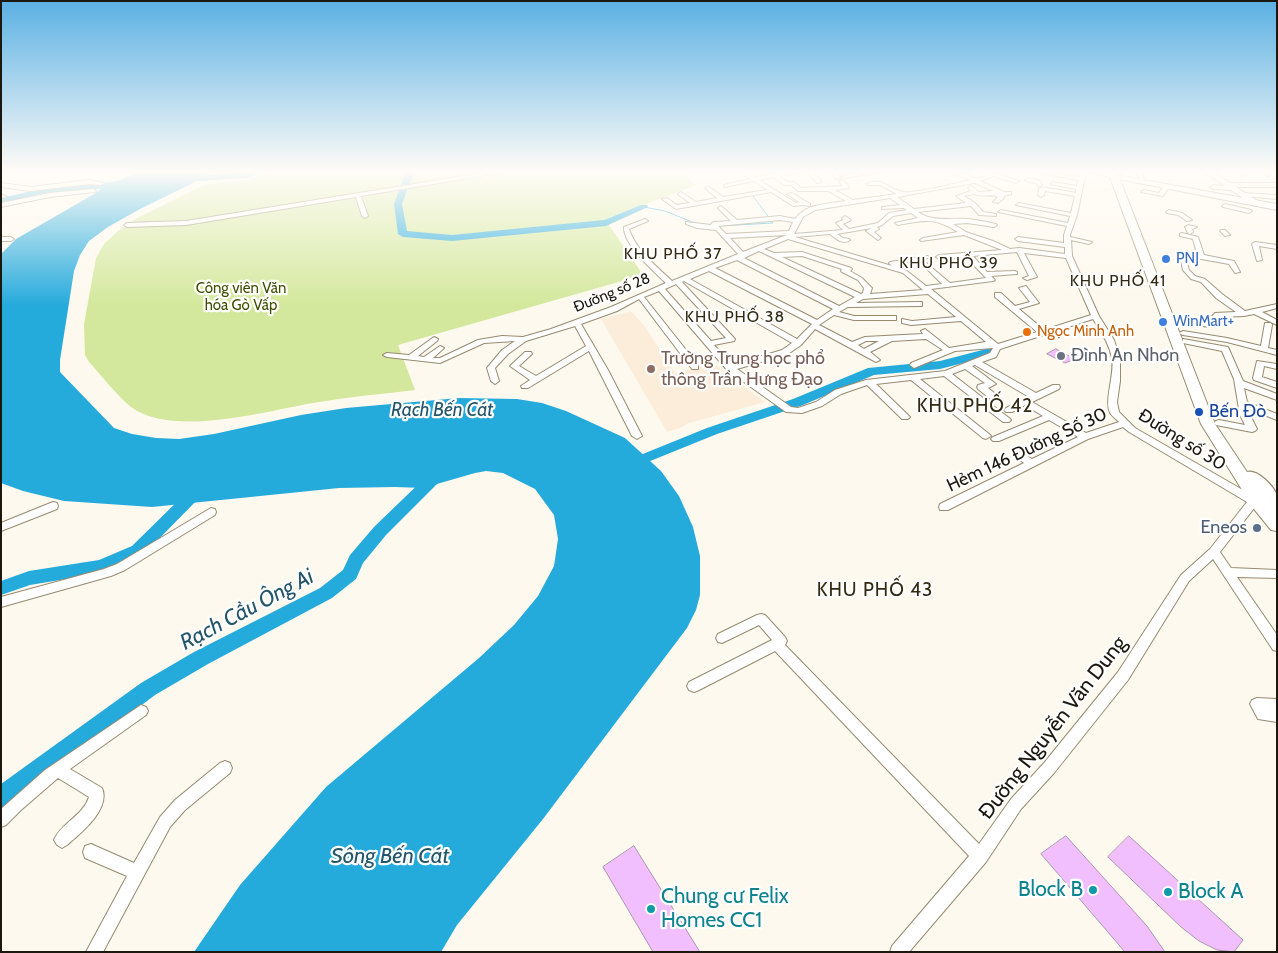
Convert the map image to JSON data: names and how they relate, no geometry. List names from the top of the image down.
{
  "streets": {
    "street": [
      "Đường số 28",
      "Đường số 30",
      "Hẻm 146 Đường Số 30",
      "Đường Nguyễn Văn Dung"
    ]
  },
  "crossings": [
    ["Đường số 30", "Hẻm 146 Đường Số 30"],
    ["Đường số 30", "Đường Nguyễn Văn Dung"]
  ],
  "districts": [
    "KHU PHỐ 37",
    "KHU PHỐ 39",
    "KHU PHỐ 41",
    "KHU PHỐ 38",
    "KHU PHỐ 42",
    "KHU PHỐ 43"
  ],
  "water": ["Rạch Bến Cát", "Rạch Cầu Ông Ai", "Sông Bến Cát"],
  "parks": ["Công viên Văn hóa Gò Vấp"],
  "places": [
    "PNJ",
    "WinMart+",
    "Ngọc Minh Anh",
    "Đình An Nhơn",
    "Trường Trung học phổ thông Trần Hưng Đạo",
    "Bến Đò",
    "Eneos",
    "Block B",
    "Block A",
    "Chung cư Felix Homes CC1"
  ]
}
